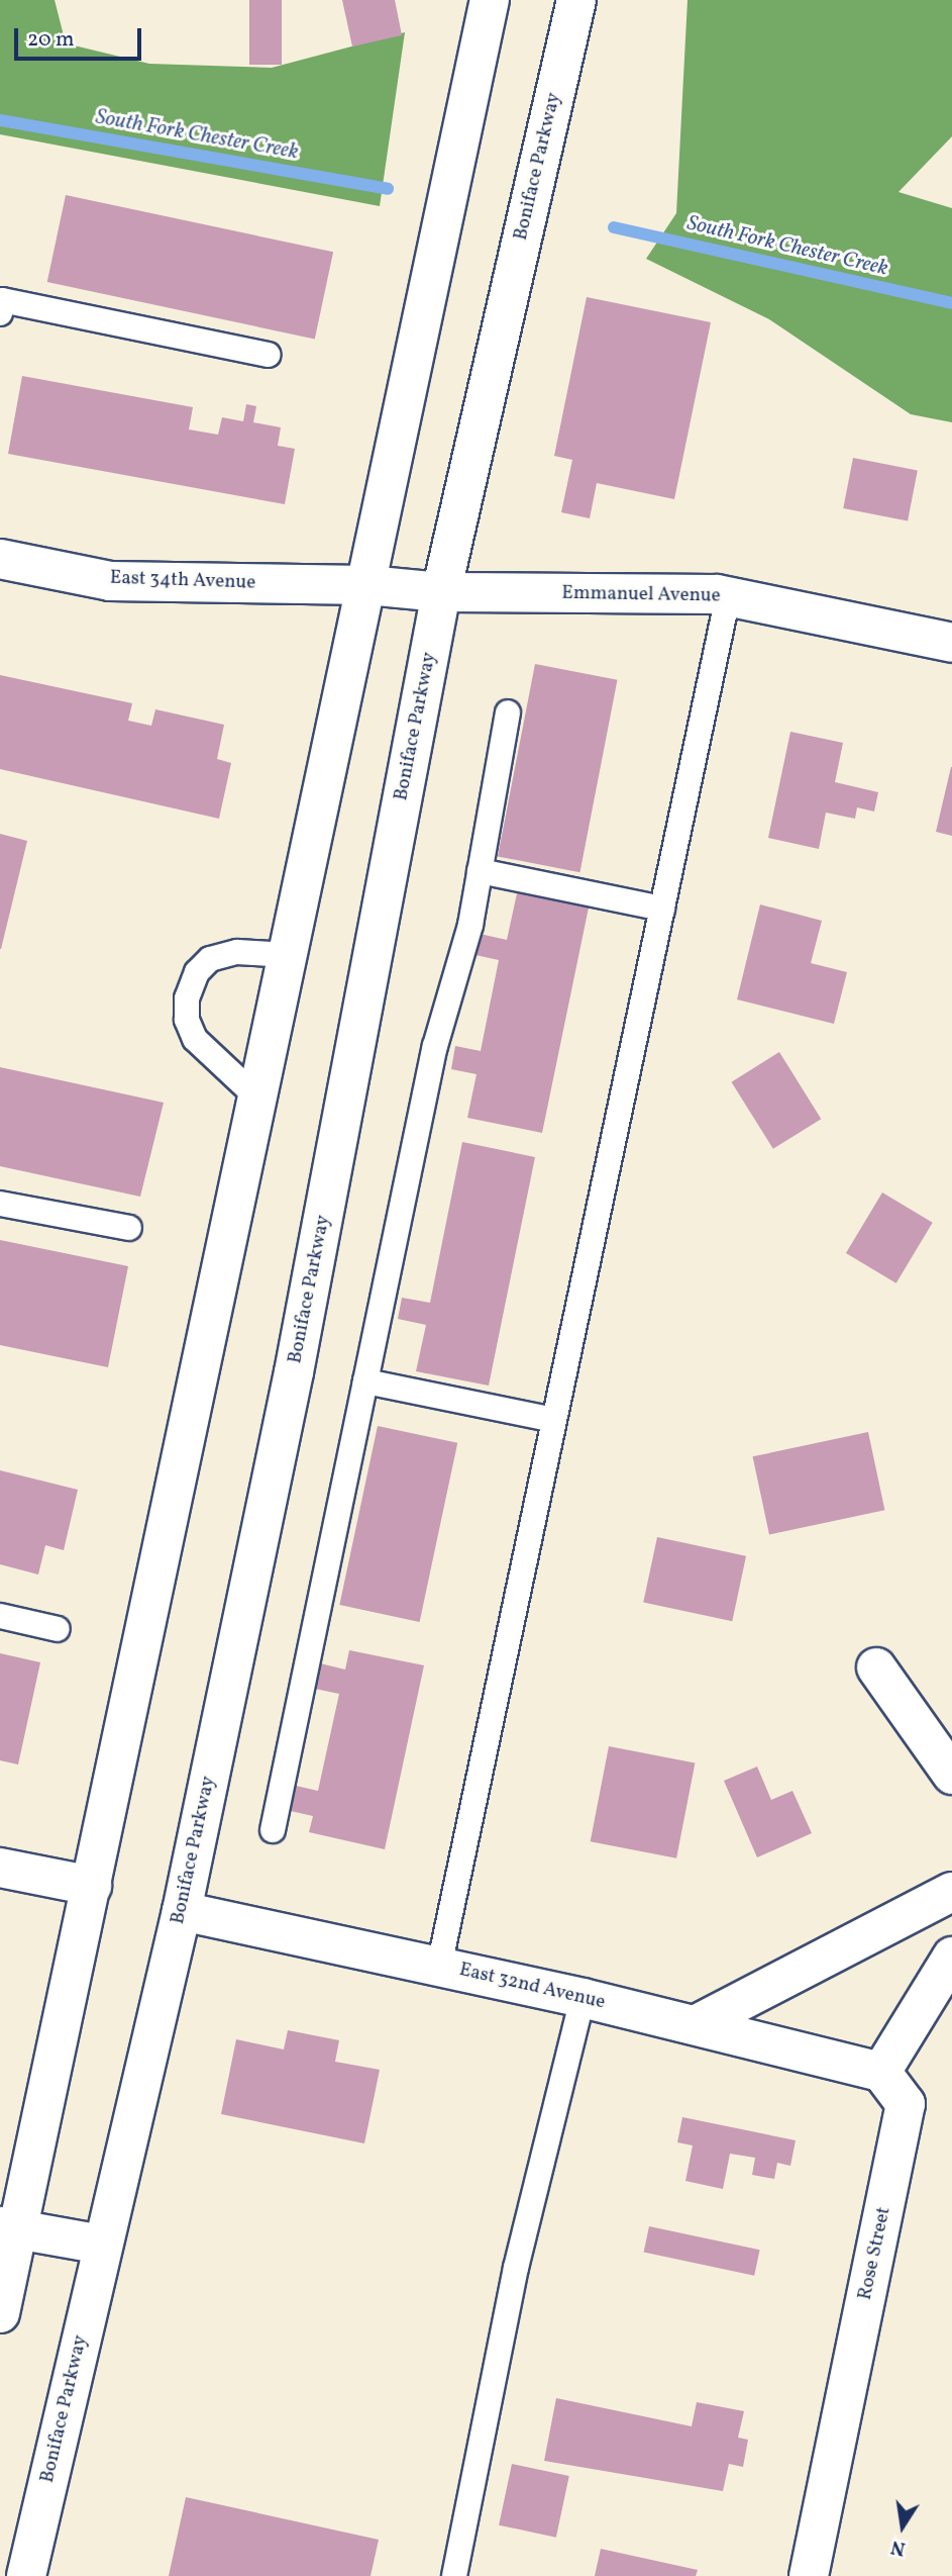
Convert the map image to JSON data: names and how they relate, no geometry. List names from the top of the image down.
{
  "streets": {
    "main road": [
      "Boniface Parkway",
      "East 34th Avenue",
      "Emmanuel Avenue",
      "East 32nd Avenue",
      "Rose Street"
    ]
  },
  "crossings": [
    ["Boniface Parkway", "Emmanuel Avenue"],
    ["Boniface Parkway", "East 32nd Avenue"],
    ["East 34th Avenue", "Emmanuel Avenue"],
    ["East 32nd Avenue", "Rose Street"]
  ],
  "water": ["South Fork Chester Creek"],
  "scale_bar": "20 m",
  "north": "bottom"
}
